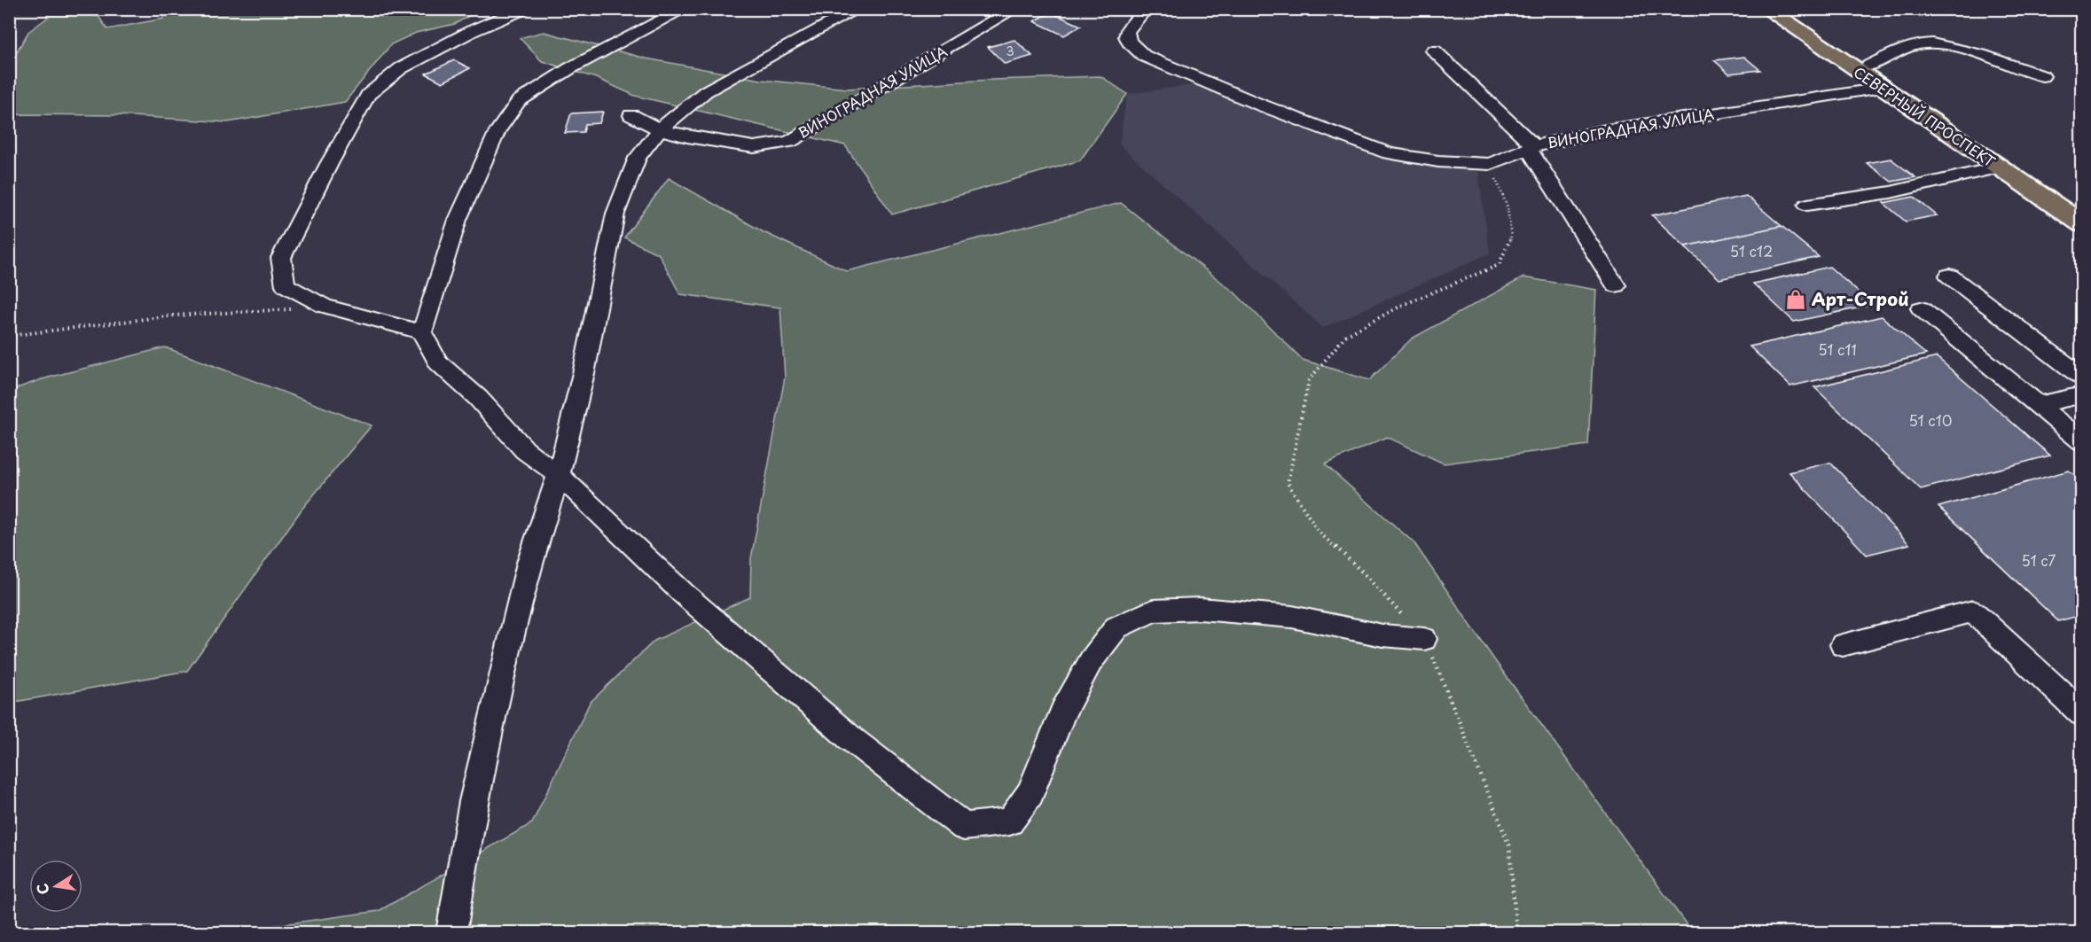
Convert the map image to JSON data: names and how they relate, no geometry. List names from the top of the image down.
{
  "streets": {
    "main road": ["СЕВЕРНЫЙ ПРОСПЕКТ"],
    "lane": ["ВИНОГРАДНАЯ УЛИЦА"]
  },
  "crossings": [
    ["ВИНОГРАДНАЯ УЛИЦА", "СЕВЕРНЫЙ ПРОСПЕКТ"]
  ],
  "places": {
    "shop": ["Арт-Строй"]
  },
  "house_numbers": [
    "3",
    "51 с12",
    "51 с11",
    "51 с10",
    "51 с7"
  ],
  "north": "left"
}
